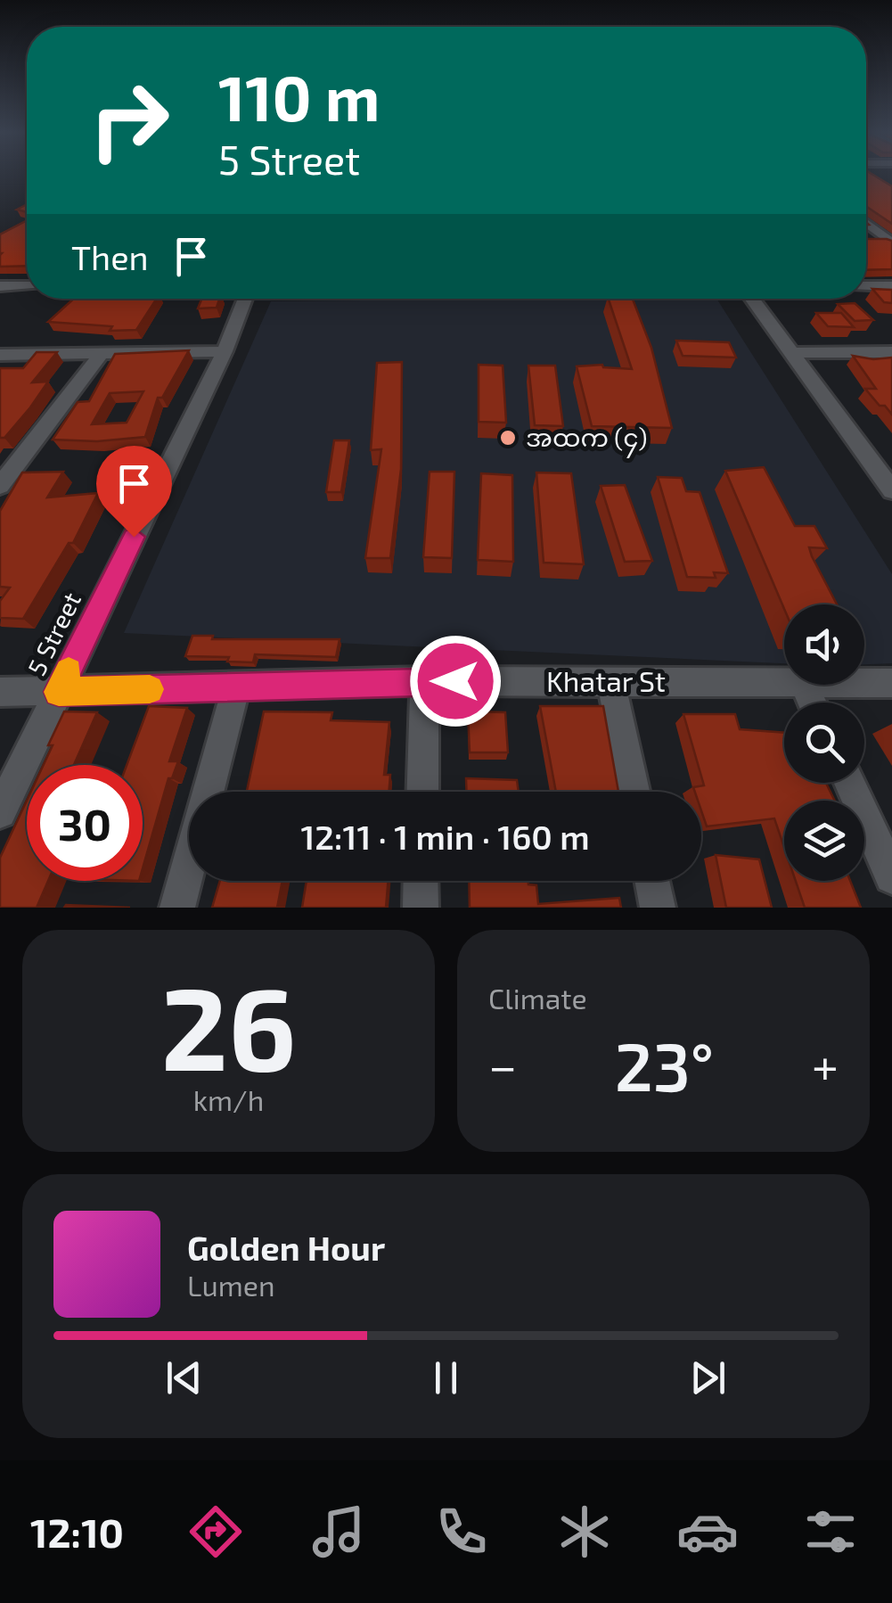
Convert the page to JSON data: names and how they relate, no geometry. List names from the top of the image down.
{
  "streets": {
    "street": ["5 Street", "Khatar St"]
  },
  "crossings": [
    ["5 Street", "Khatar St"]
  ],
  "places": ["အထက (၄)"],
  "page": {
    "turn": ["110 m", "5 Street"],
    "then": "Then",
    "limit": "30",
    "trip": "12:11 · 1 min · 160 m",
    "tile": [
      ["26", "km/h"],
      "Climate"
    ],
    "heat": ["−", "23°", "+"],
    "song": ["Golden Hour", "Lumen"],
    "tabs": "12:10"
  }
}
